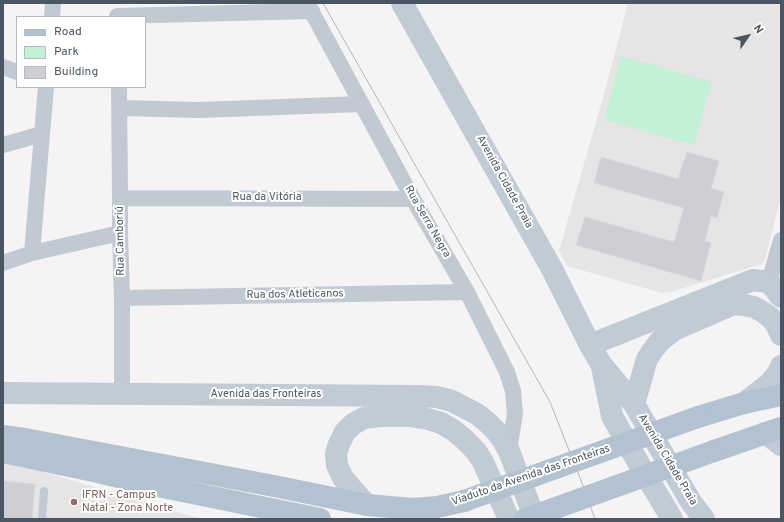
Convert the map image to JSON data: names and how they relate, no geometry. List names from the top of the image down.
{
  "streets": {
    "main road": ["Avenida Cidade Praia", "Avenida das Fronteiras", "Viaduto da Avenida das Fronteiras"],
    "street": [
      "Rua da Vitória",
      "Rua Serra Negra",
      "Rua Camboriú",
      "Rua dos Atleticanos"
    ]
  },
  "crossings": [
    ["Rua da Vitória", "Rua Serra Negra"],
    ["Rua da Vitória", "Rua Camboriú"],
    ["Rua Serra Negra", "Rua dos Atleticanos"],
    ["Rua Serra Negra", "Avenida das Fronteiras"],
    ["Rua Camboriú", "Rua dos Atleticanos"],
    ["Rua Camboriú", "Avenida das Fronteiras"]
  ],
  "places": ["IFRN - Campus Natal - Zona Norte"],
  "legend": ["Road", "Park", "Building"],
  "north": "top right"
}
